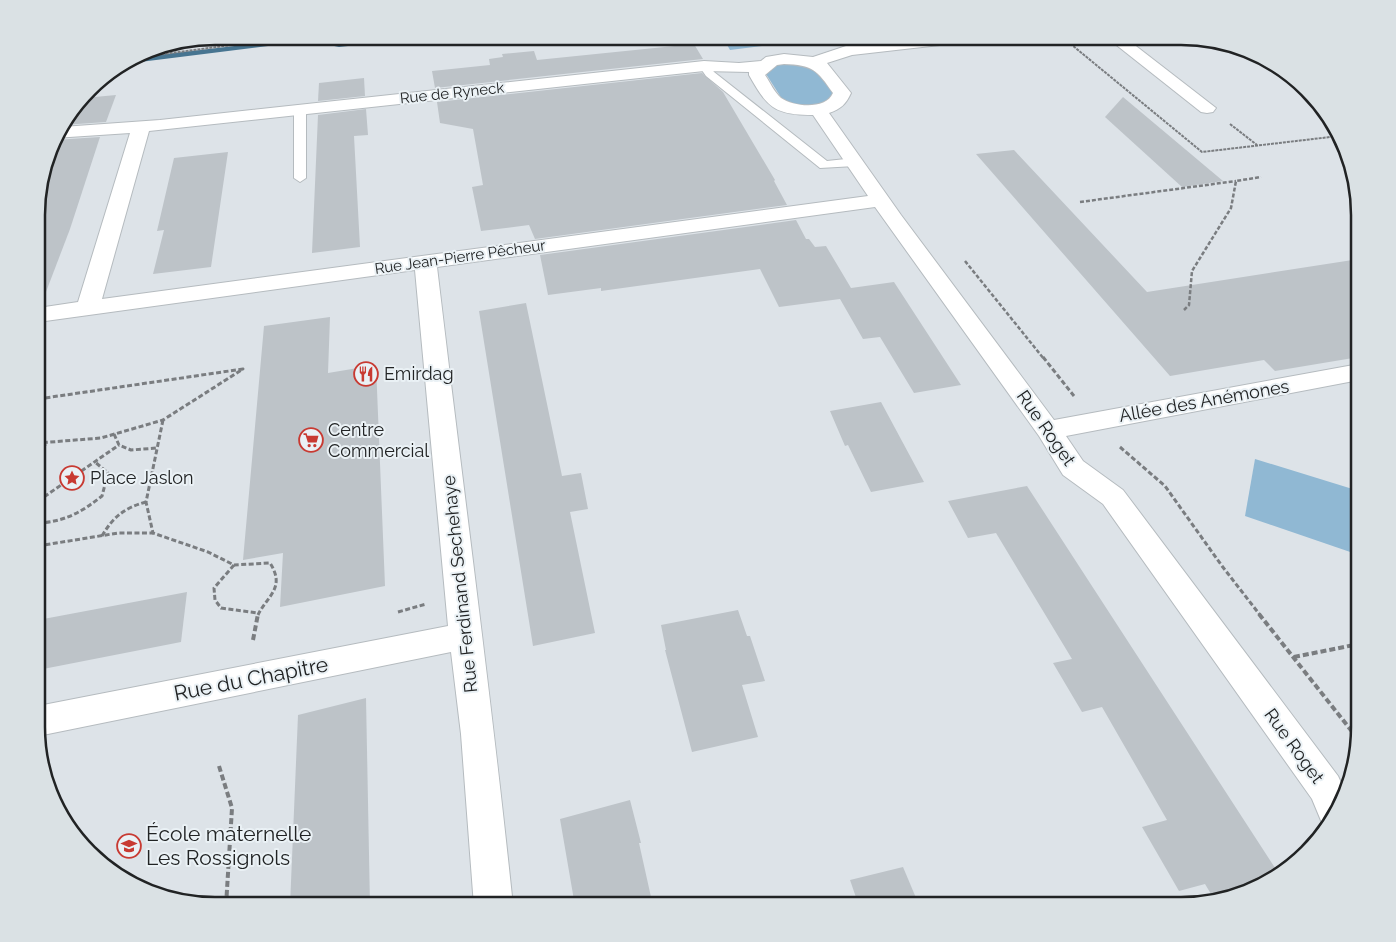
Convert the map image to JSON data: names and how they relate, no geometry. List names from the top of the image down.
{
  "streets": {
    "street": [
      "Rue de Ryneck",
      "Rue Jean-Pierre Pêcheur",
      "Allée des Anémones",
      "Rue Roget",
      "Rue Ferdinand Sechehaye",
      "Rue du Chapitre"
    ]
  },
  "crossings": [
    ["Rue Jean-Pierre Pêcheur", "Rue Roget"],
    ["Rue Jean-Pierre Pêcheur", "Rue Ferdinand Sechehaye"],
    ["Allée des Anémones", "Rue Roget"],
    ["Rue Ferdinand Sechehaye", "Rue du Chapitre"]
  ],
  "places": {
    "restaurant": ["Emirdag"],
    "supermarket": ["Centre Commercial"],
    "place": ["Place Jaslon"],
    "school or university": ["École maternelle Les Rossignols"]
  }
}
